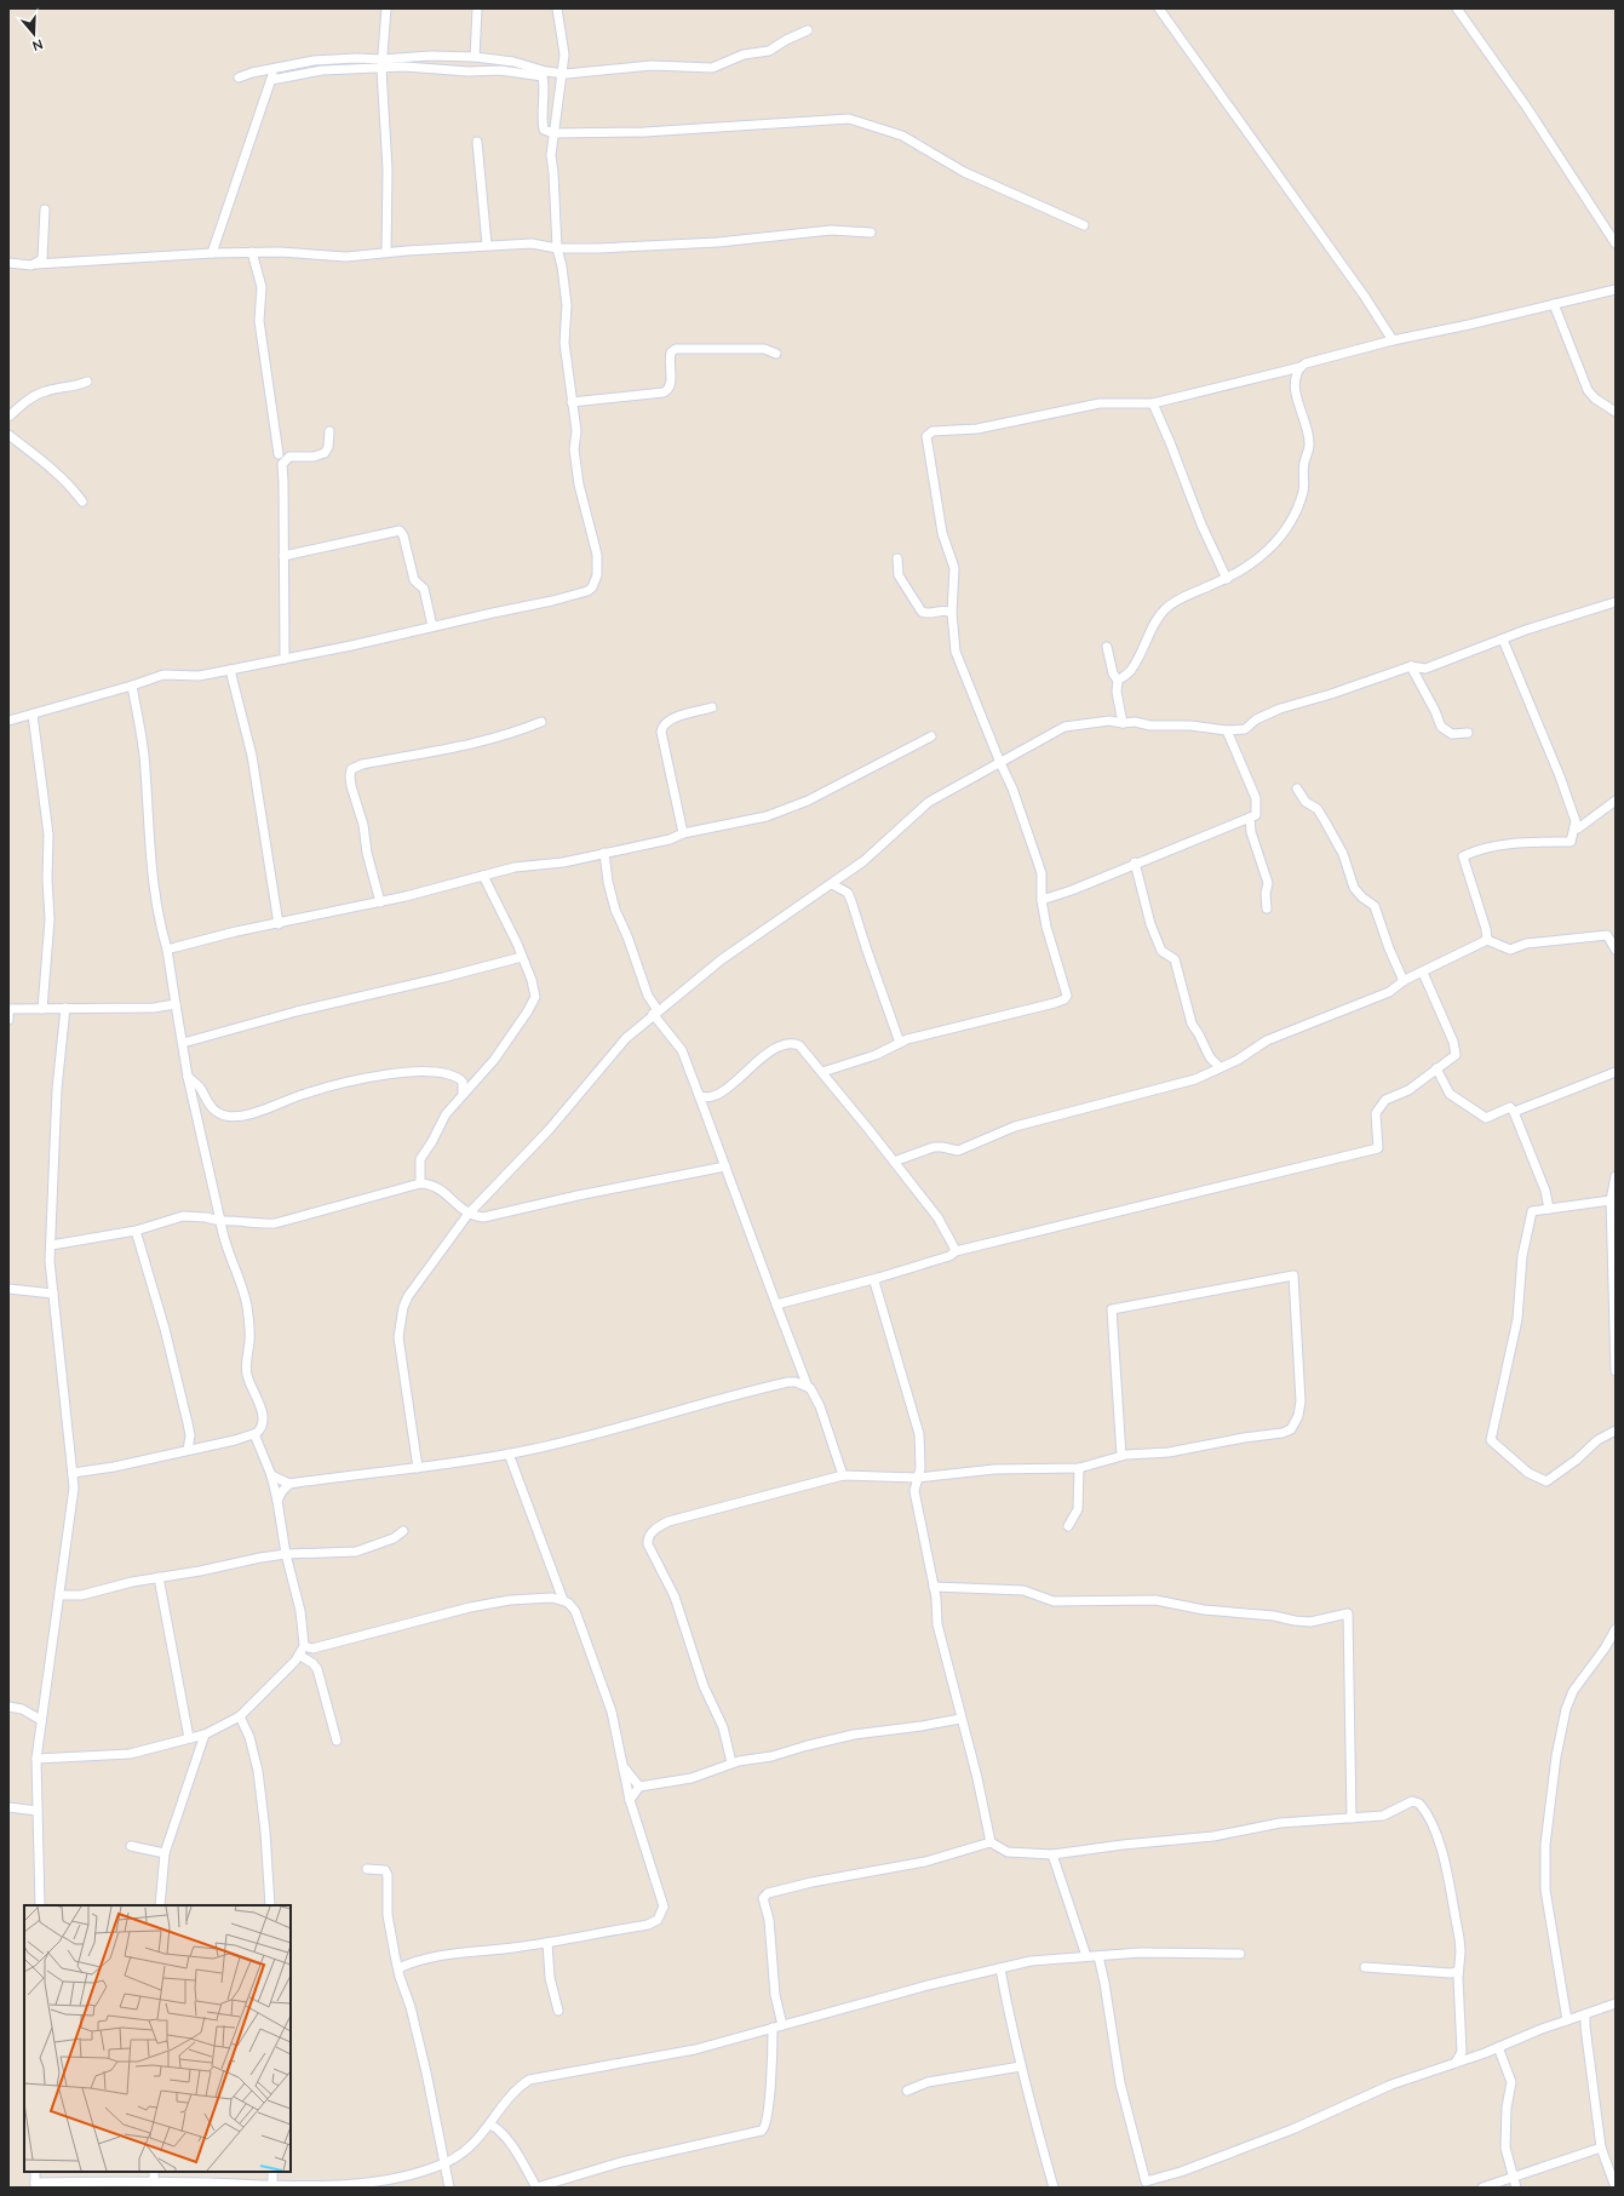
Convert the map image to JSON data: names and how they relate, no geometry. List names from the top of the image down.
{
  "north": "bottom"
}
